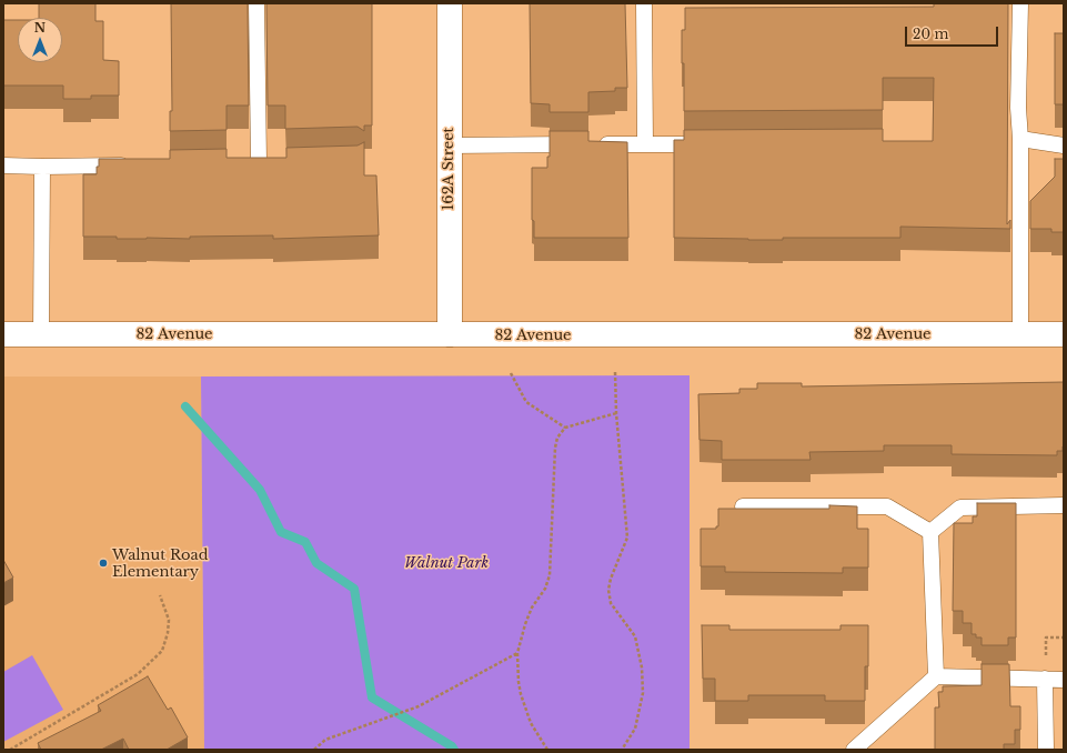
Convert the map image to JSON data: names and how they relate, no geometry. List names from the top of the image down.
{
  "streets": {
    "street": ["162A Street", "82 Avenue"]
  },
  "crossings": [
    ["162A Street", "82 Avenue"]
  ],
  "parks": ["Walnut Park"],
  "places": ["Walnut Road Elementary"],
  "scale_bar": "20 m",
  "north": "top"
}
